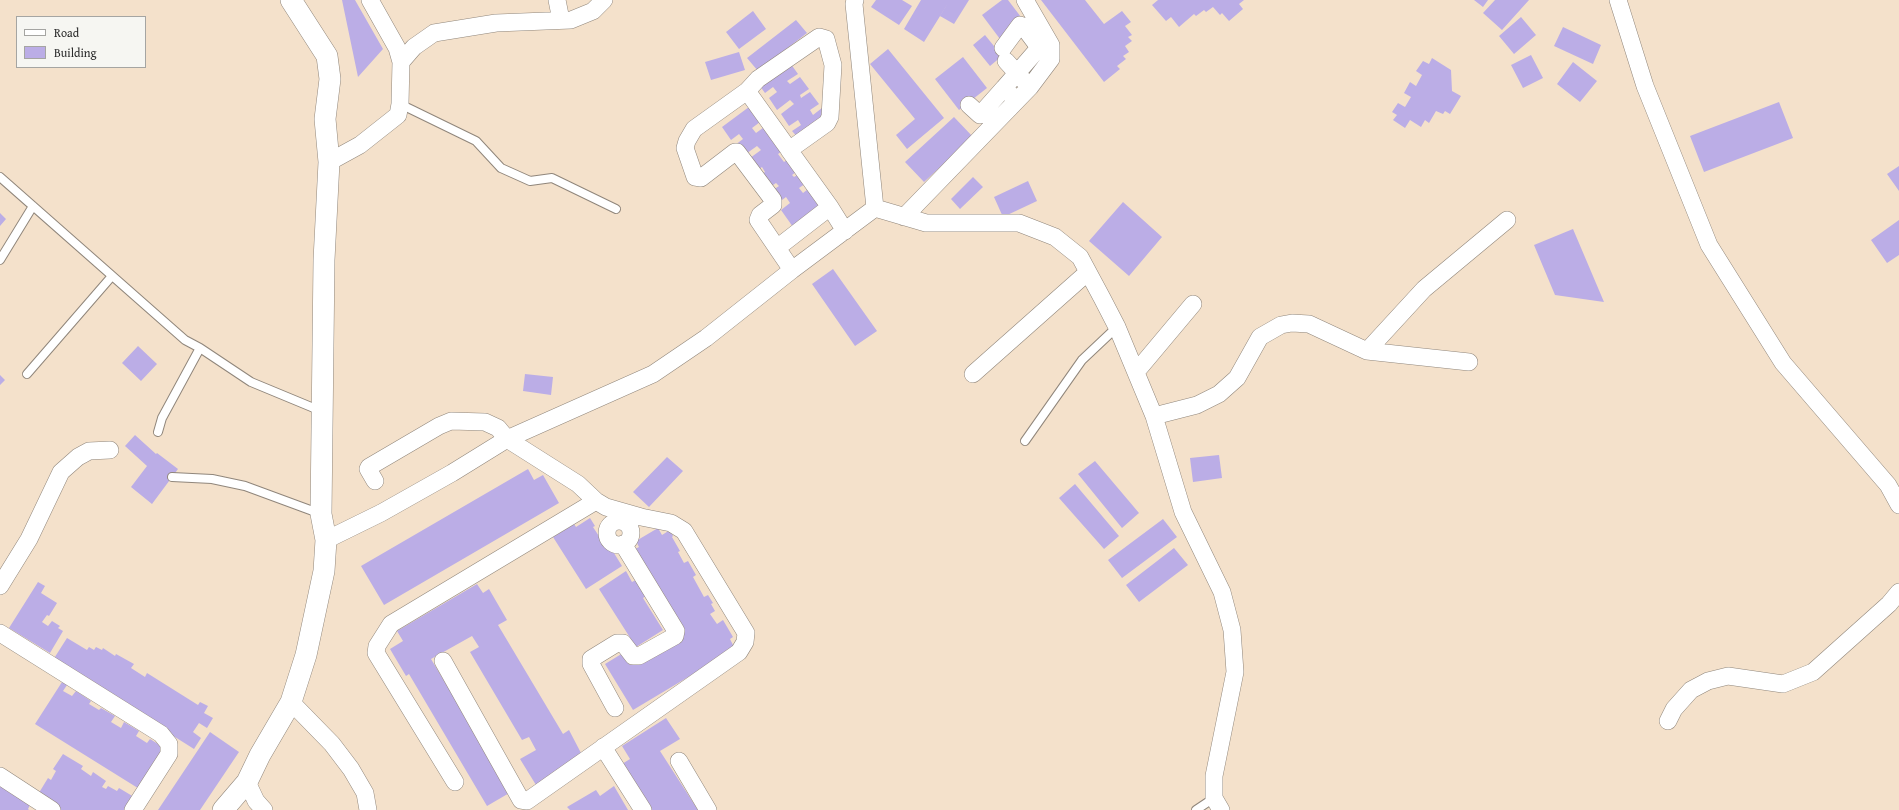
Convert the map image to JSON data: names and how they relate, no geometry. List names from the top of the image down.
{
  "legend": ["Road", "Building"]
}
